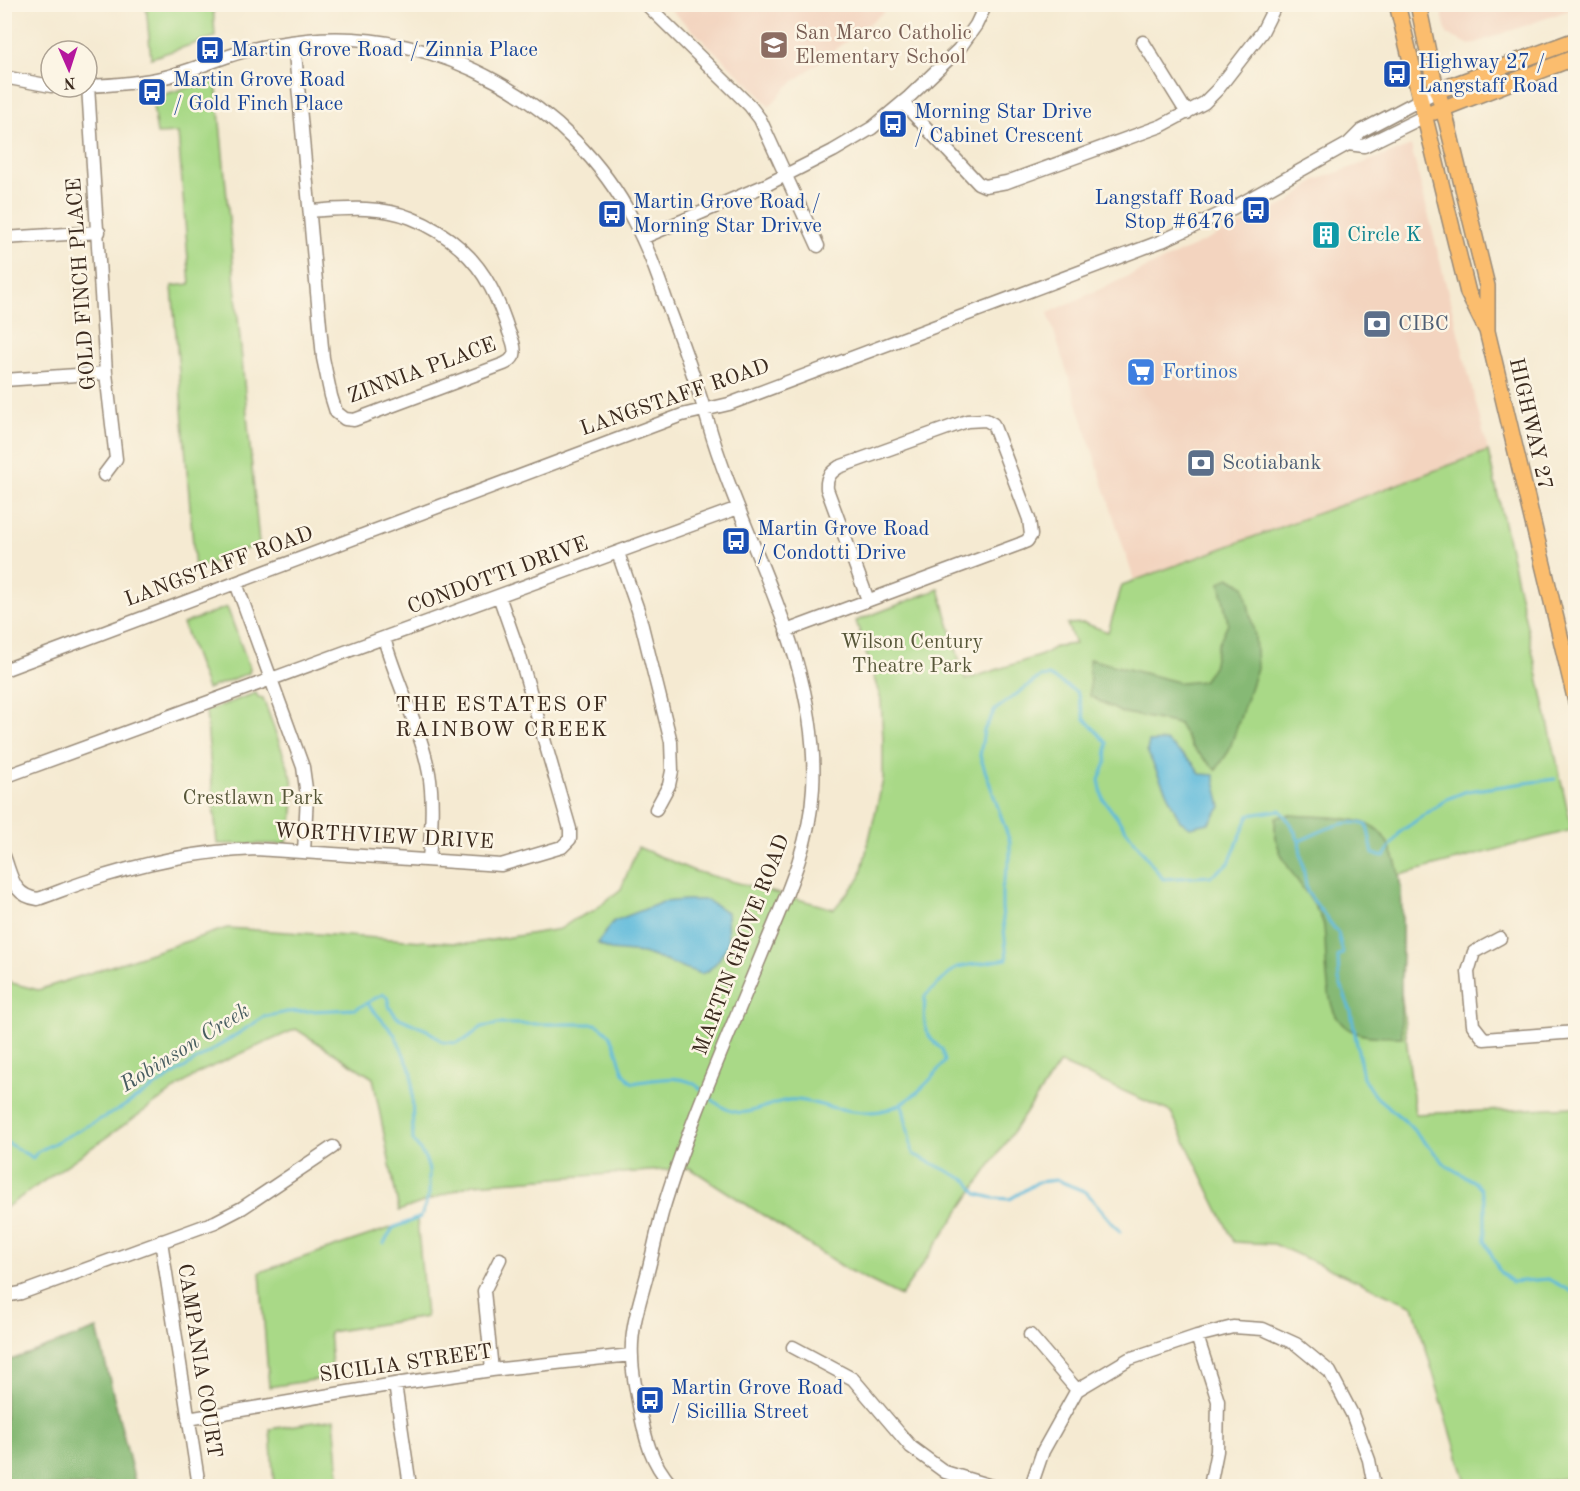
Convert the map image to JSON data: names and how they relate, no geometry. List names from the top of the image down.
{
  "streets": {
    "main road": ["LANGSTAFF ROAD", "HIGHWAY 27"],
    "street": [
      "GOLD FINCH PLACE",
      "ZINNIA PLACE",
      "CONDOTTI DRIVE",
      "WORTHVIEW DRIVE",
      "MARTIN GROVE ROAD",
      "CAMPANIA COURT",
      "SICILIA STREET"
    ]
  },
  "crossings": [
    ["ZINNIA PLACE", "MARTIN GROVE ROAD"],
    ["LANGSTAFF ROAD", "HIGHWAY 27"],
    ["LANGSTAFF ROAD", "MARTIN GROVE ROAD"],
    ["CONDOTTI DRIVE", "WORTHVIEW DRIVE"],
    ["CONDOTTI DRIVE", "MARTIN GROVE ROAD"],
    ["MARTIN GROVE ROAD", "SICILIA STREET"],
    ["CAMPANIA COURT", "SICILIA STREET"]
  ],
  "districts": ["THE ESTATES OF RAINBOW CREEK"],
  "water": ["Robinson Creek"],
  "parks": ["Wilson Century Theatre Park", "Crestlawn Park"],
  "places": {
    "school or university": ["San Marco Catholic Elementary School"],
    "bus stop": [
      "Martin Grove Road / Zinnia Place",
      "Highway 27 / Langstaff Road",
      "Martin Grove Road / Gold Finch Place",
      "Morning Star Drive / Cabinet Crescent",
      "Langstaff Road Stop #6476",
      "Martin Grove Road / Morning Star Drivve",
      "Martin Grove Road / Condotti Drive",
      "Martin Grove Road / Sicillia Street"
    ],
    "building": ["Circle K"],
    "bank": ["CIBC", "Scotiabank"],
    "supermarket": ["Fortinos"]
  },
  "north": "bottom"
}
